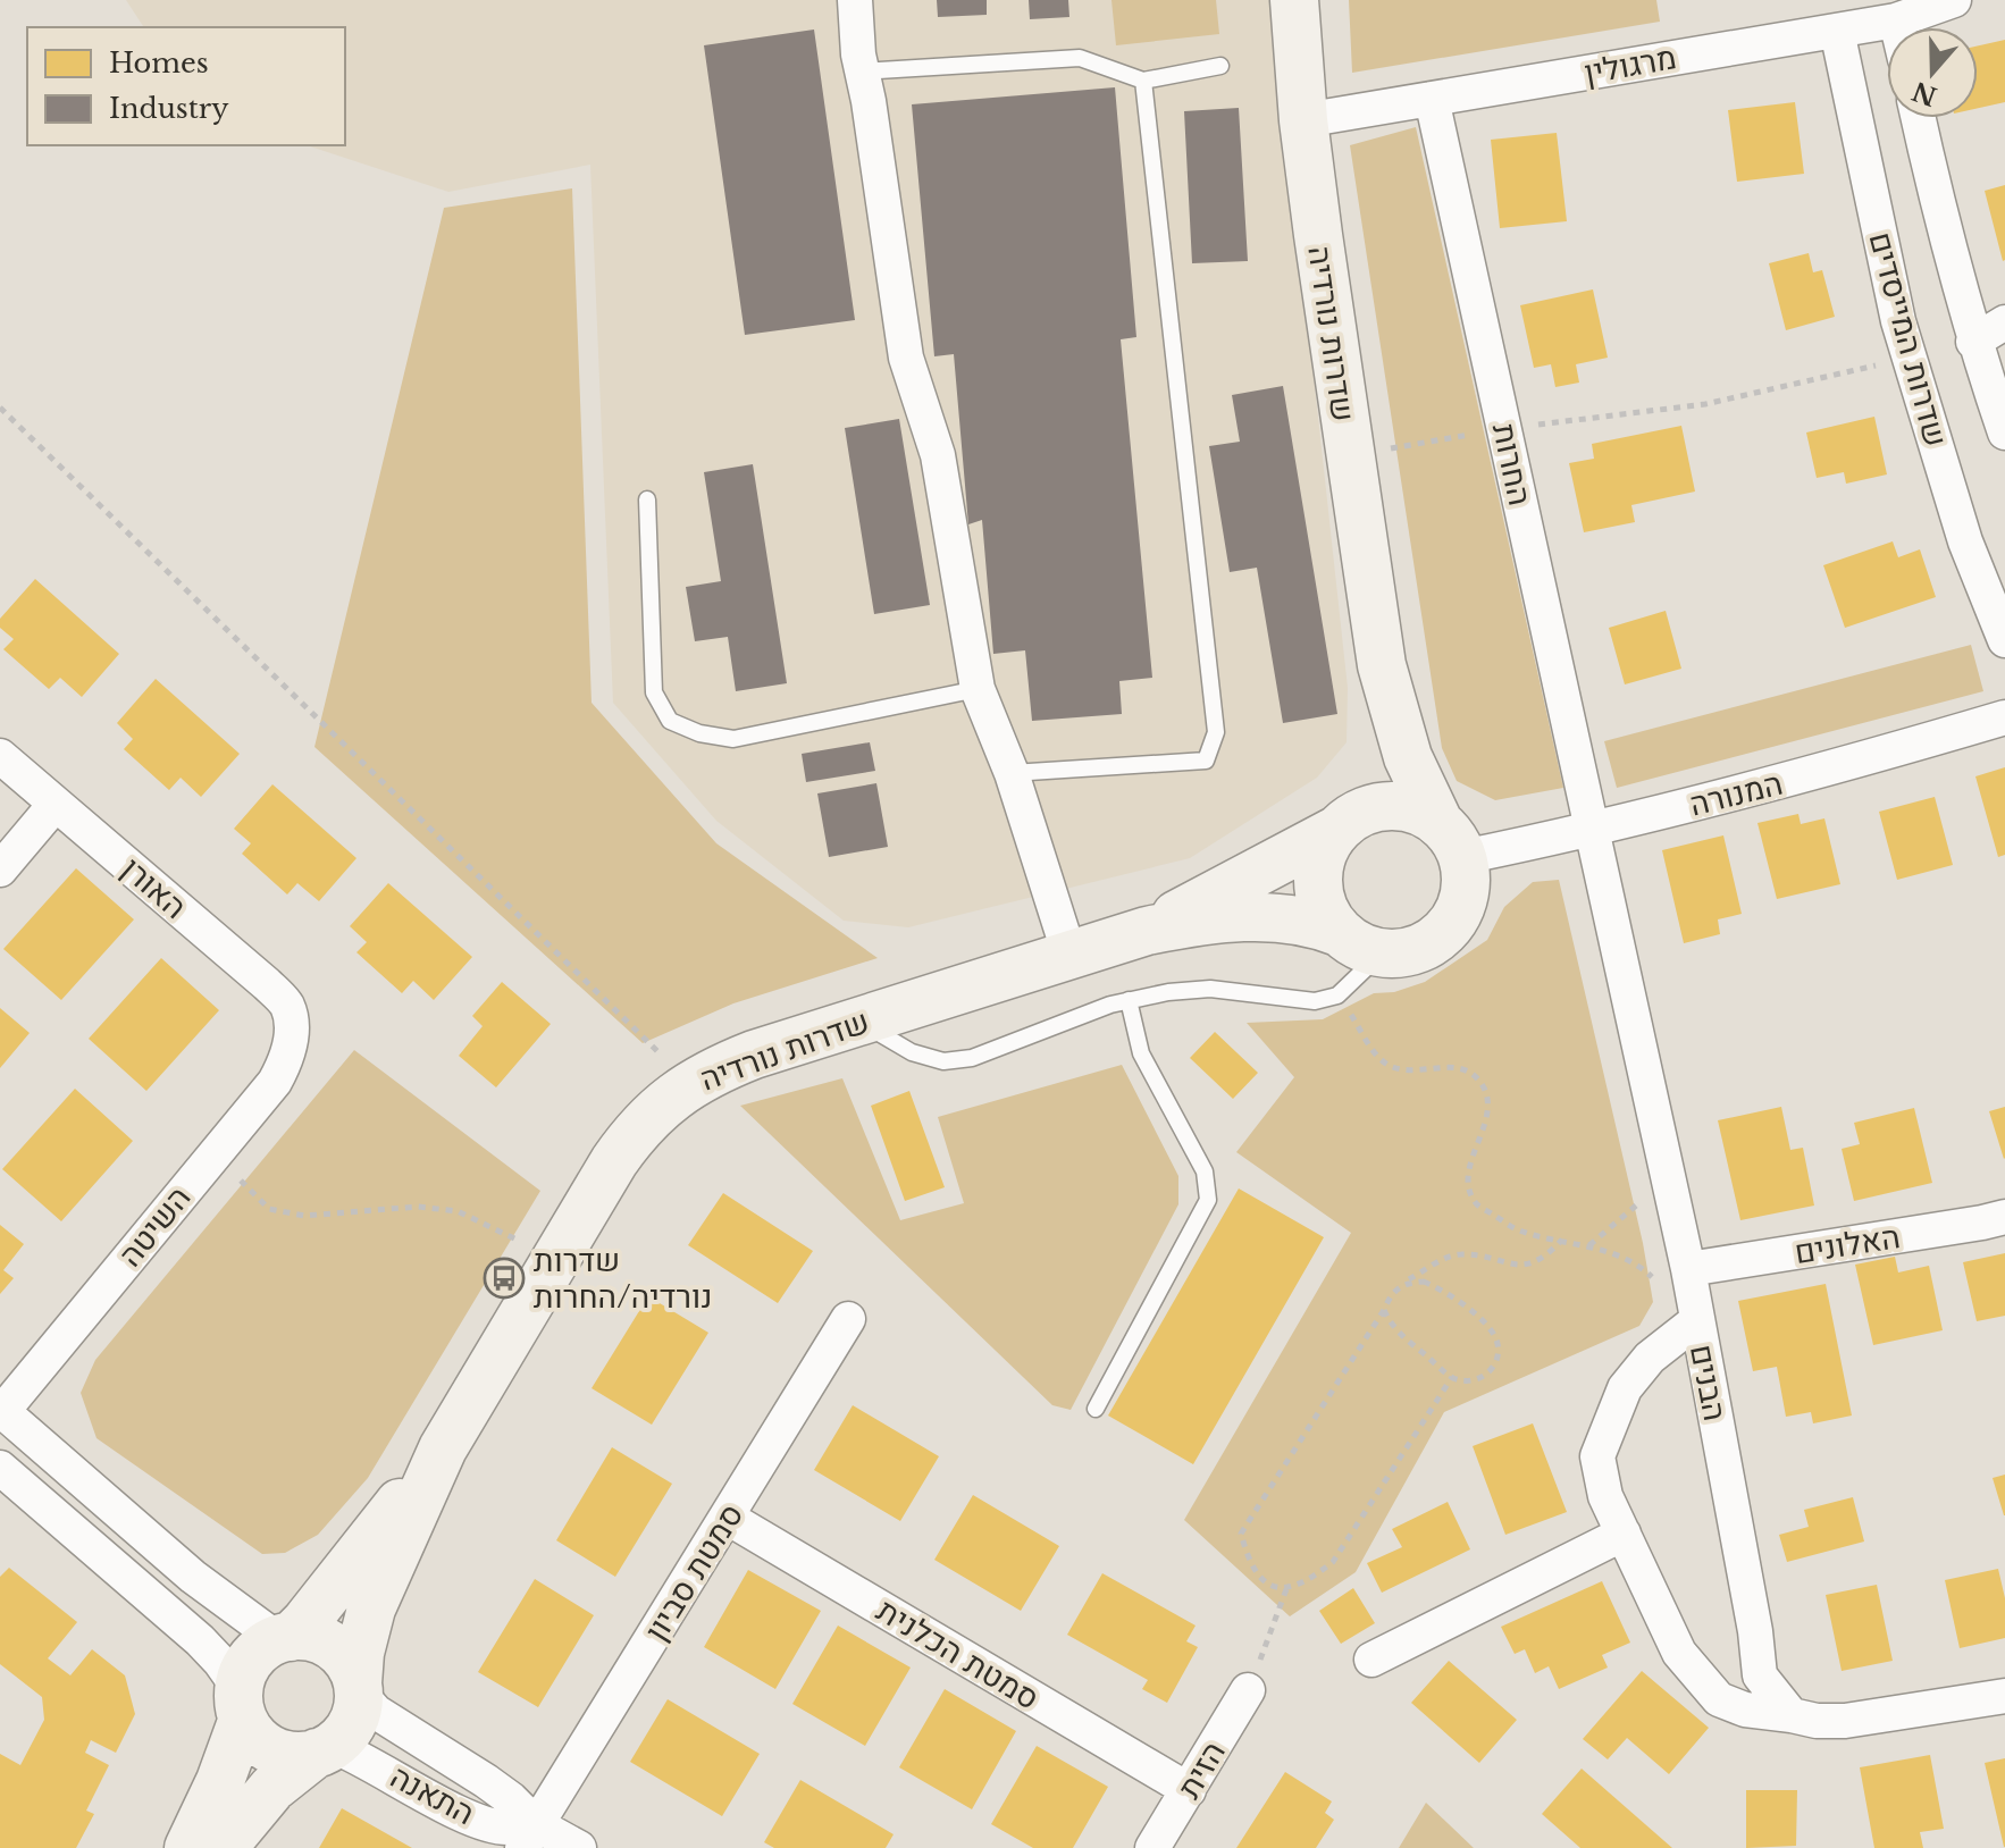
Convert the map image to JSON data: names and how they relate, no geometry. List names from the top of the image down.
{
  "streets": {
    "street": [
      "מרגולין",
      "שדרות נורדיה",
      "שדרות המייסדים",
      "החרות",
      "המנורה",
      "האורן",
      "השיטה",
      "האלונים",
      "הבנים",
      "סמטת סביון",
      "סמטת הכלנית",
      "הזית",
      "התאנה"
    ]
  },
  "crossings": [
    ["מרגולין", "שדרות נורדיה"],
    ["מרגולין", "שדרות המייסדים"],
    ["מרגולין", "החרות"],
    ["שדרות נורדיה", "המנורה"],
    ["שדרות נורדיה", "התאנה"],
    ["החרות", "המנורה"],
    ["החרות", "הבנים"],
    ["המנורה", "הבנים"],
    ["האורן", "השיטה"],
    ["האלונים", "הבנים"],
    ["סמטת סביון", "סמטת הכלנית"],
    ["סמטת סביון", "התאנה"],
    ["סמטת הכלנית", "הזית"]
  ],
  "places": {
    "bus stop": ["שדרות נורדיה/החרות"]
  },
  "legend": ["Homes", "Industry"],
  "north": "bottom"
}
